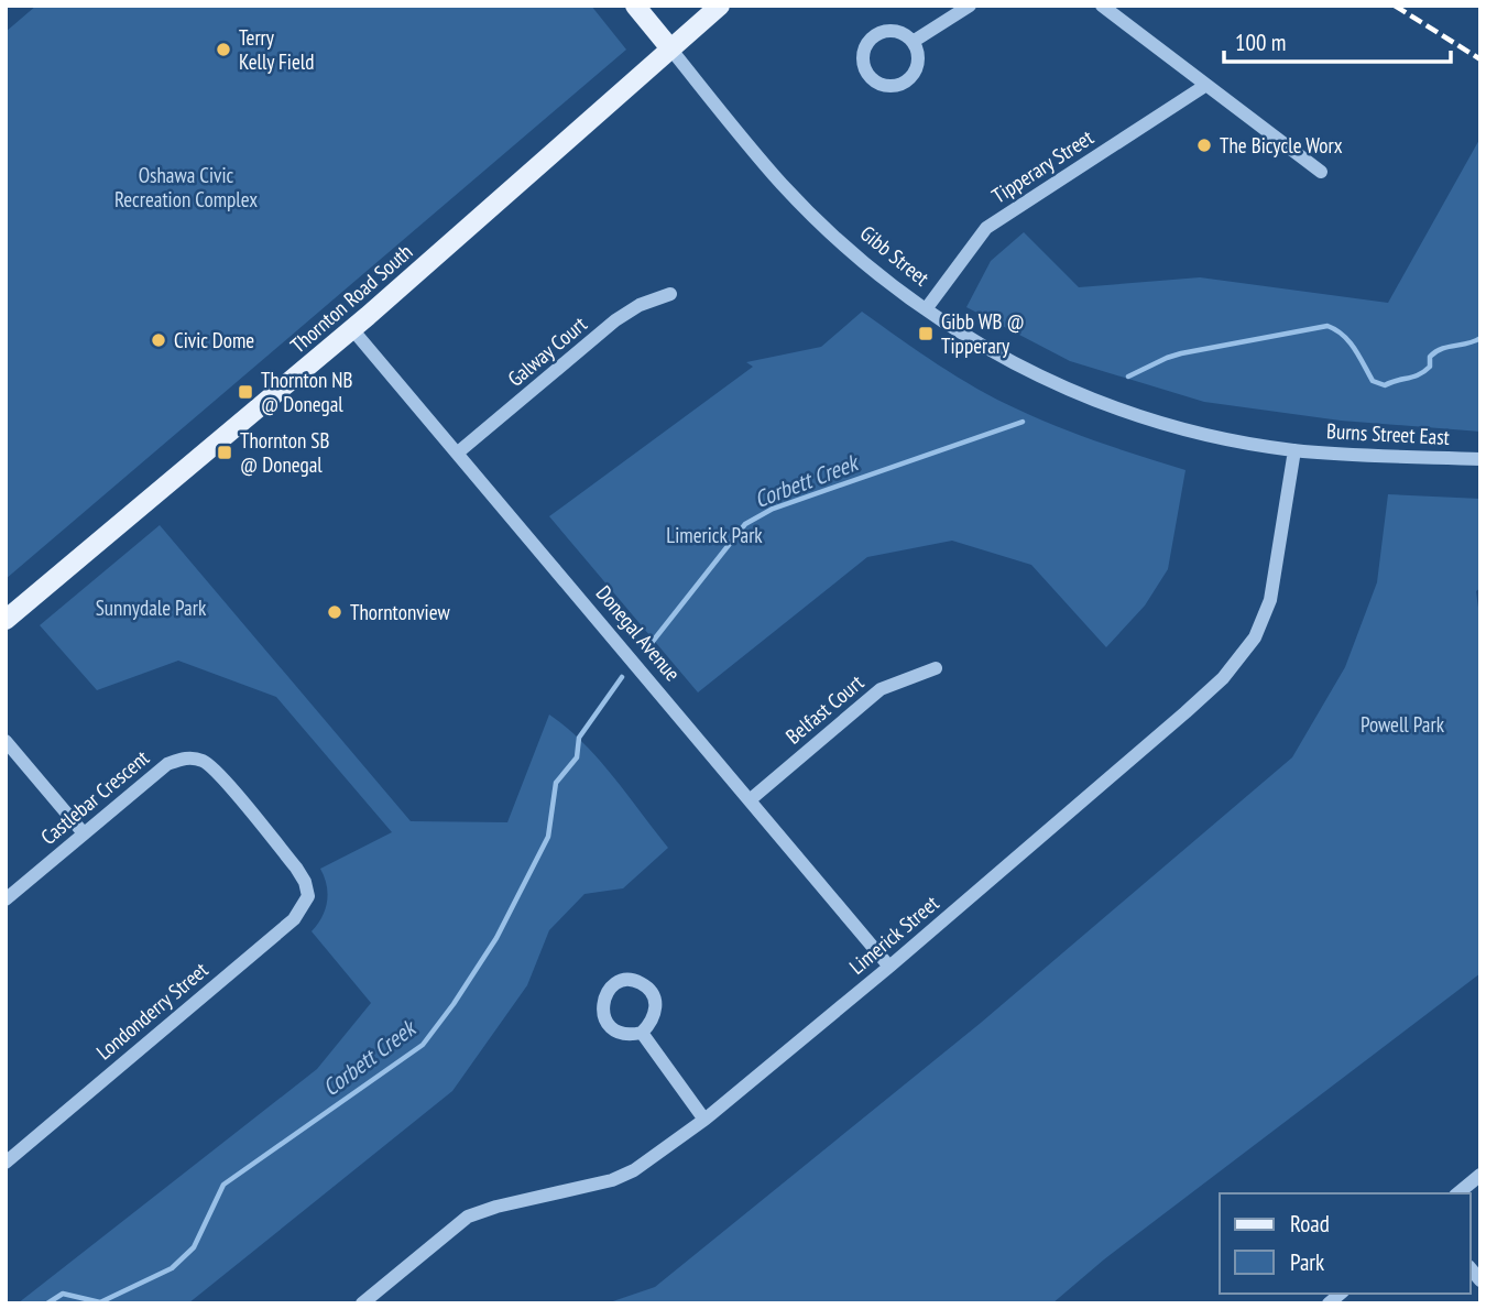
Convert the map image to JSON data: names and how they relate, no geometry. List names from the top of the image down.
{
  "streets": {
    "main road": ["Gibb Street", "Thornton Road South"],
    "street": [
      "Tipperary Street",
      "Galway Court",
      "Burns Street East",
      "Donegal Avenue",
      "Belfast Court",
      "Castlebar Crescent",
      "Limerick Street",
      "Londonderry Street"
    ]
  },
  "crossings": [
    ["Tipperary Street", "Gibb Street"],
    ["Gibb Street", "Thornton Road South"],
    ["Gibb Street", "Burns Street East"],
    ["Gibb Street", "Limerick Street"],
    ["Thornton Road South", "Donegal Avenue"],
    ["Galway Court", "Donegal Avenue"],
    ["Burns Street East", "Limerick Street"],
    ["Donegal Avenue", "Belfast Court"],
    ["Donegal Avenue", "Limerick Street"],
    ["Castlebar Crescent", "Londonderry Street"]
  ],
  "water": ["Corbett Creek"],
  "parks": [
    "Oshawa Civic Recreation Complex",
    "Limerick Park",
    "Sunnydale Park",
    "Powell Park"
  ],
  "places": {
    "other": [
      "Terry Kelly Field",
      "The Bicycle Worx",
      "Civic Dome",
      "Thorntonview"
    ],
    "transit": ["Gibb WB @ Tipperary", "Thornton NB @ Donegal", "Thornton SB @ Donegal"]
  },
  "legend": ["Road", "Park"],
  "scale_bar": "100 m"
}
